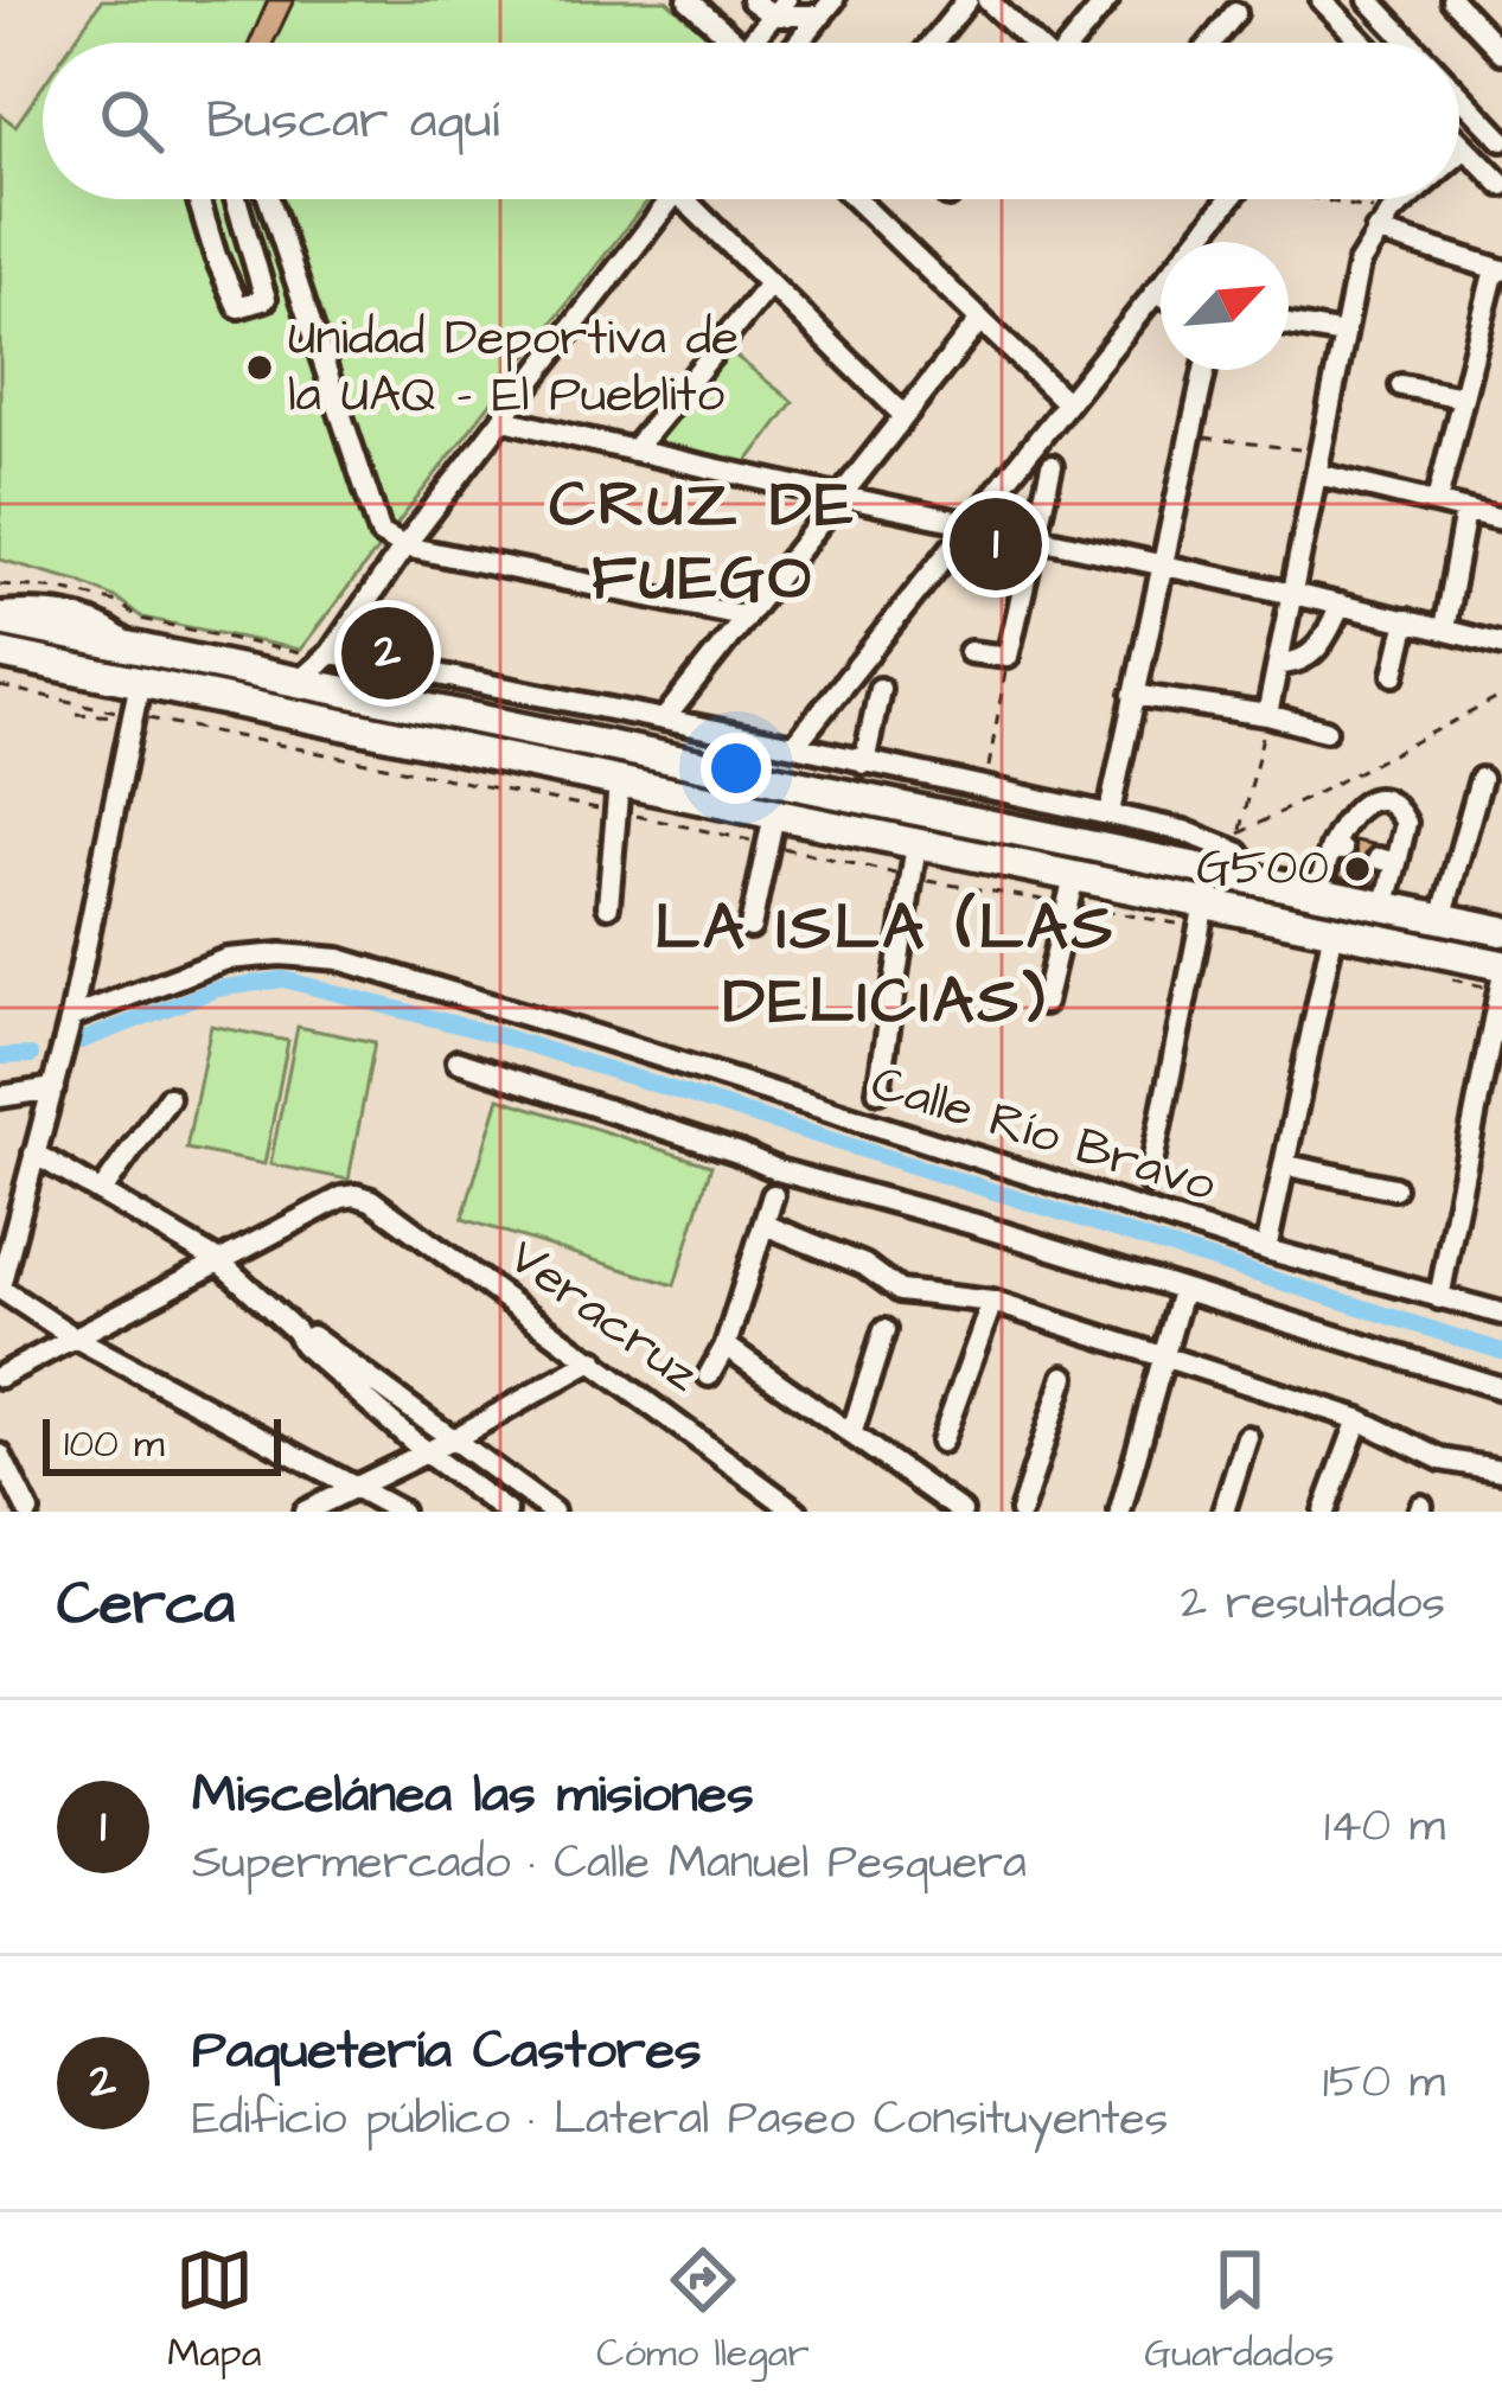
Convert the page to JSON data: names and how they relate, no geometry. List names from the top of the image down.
{
  "streets": {
    "street": ["Calle Río Bravo", "Veracruz"]
  },
  "districts": ["CRUZ DE FUEGO", "LA ISLA (LAS DELICIAS)"],
  "places": ["Unidad Deportiva de la UAQ - El Pueblito", "G500"],
  "scale_bar": "100 m",
  "north": "top right",
  "page": {
    "search": "Buscar aquí",
    "pins": ["1", "2"],
    "scale": "100 m",
    "heading": ["Cerca", "2 resultados"],
    "list": [
      {
        "mark": "1",
        "name": "Miscelánea las misiones",
        "note": "Supermercado · Calle Manuel Pesquera",
        "value": "140 m"
      },
      {
        "mark": "2",
        "name": "Paquetería Castores",
        "note": "Edificio público · Lateral Paseo Consituyentes",
        "value": "150 m"
      }
    ],
    "nav": ["Mapa", "Cómo llegar", "Guardados"]
  }
}
